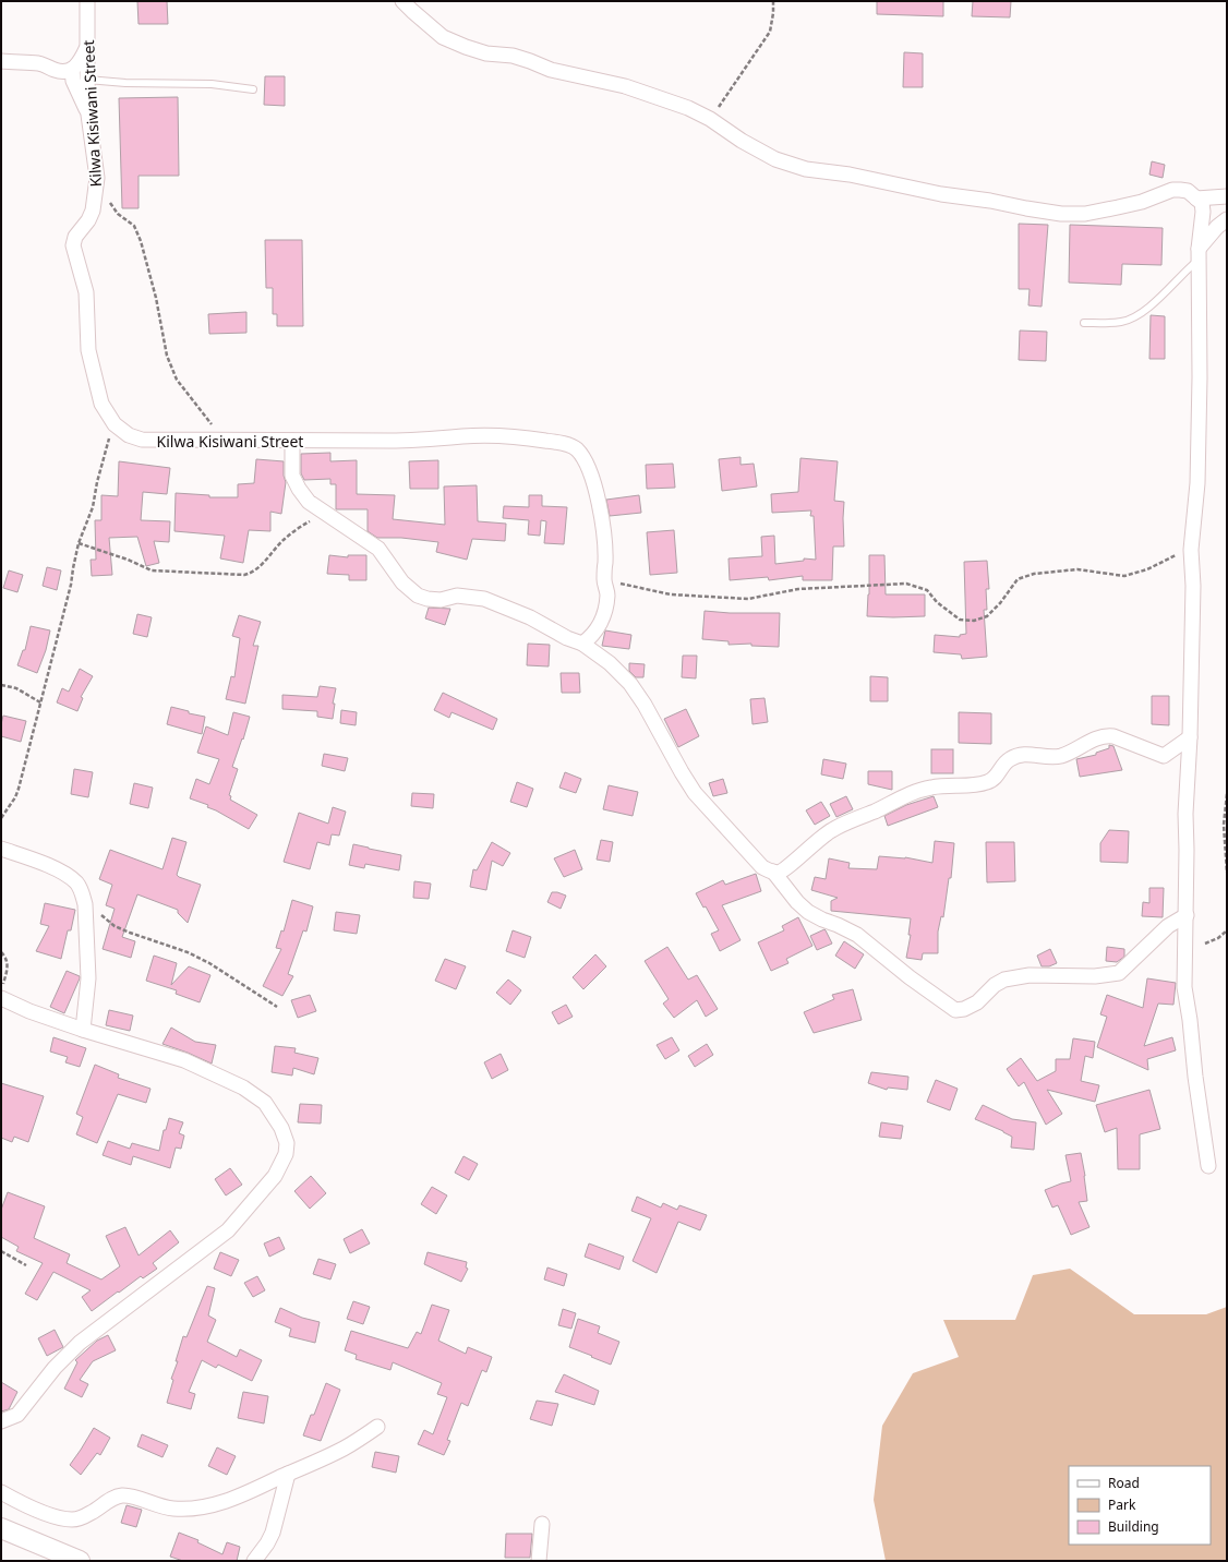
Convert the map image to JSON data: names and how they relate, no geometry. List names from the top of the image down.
{
  "streets": {
    "street": ["Kilwa Kisiwani Street"]
  },
  "legend": ["Road", "Park", "Building"]
}
